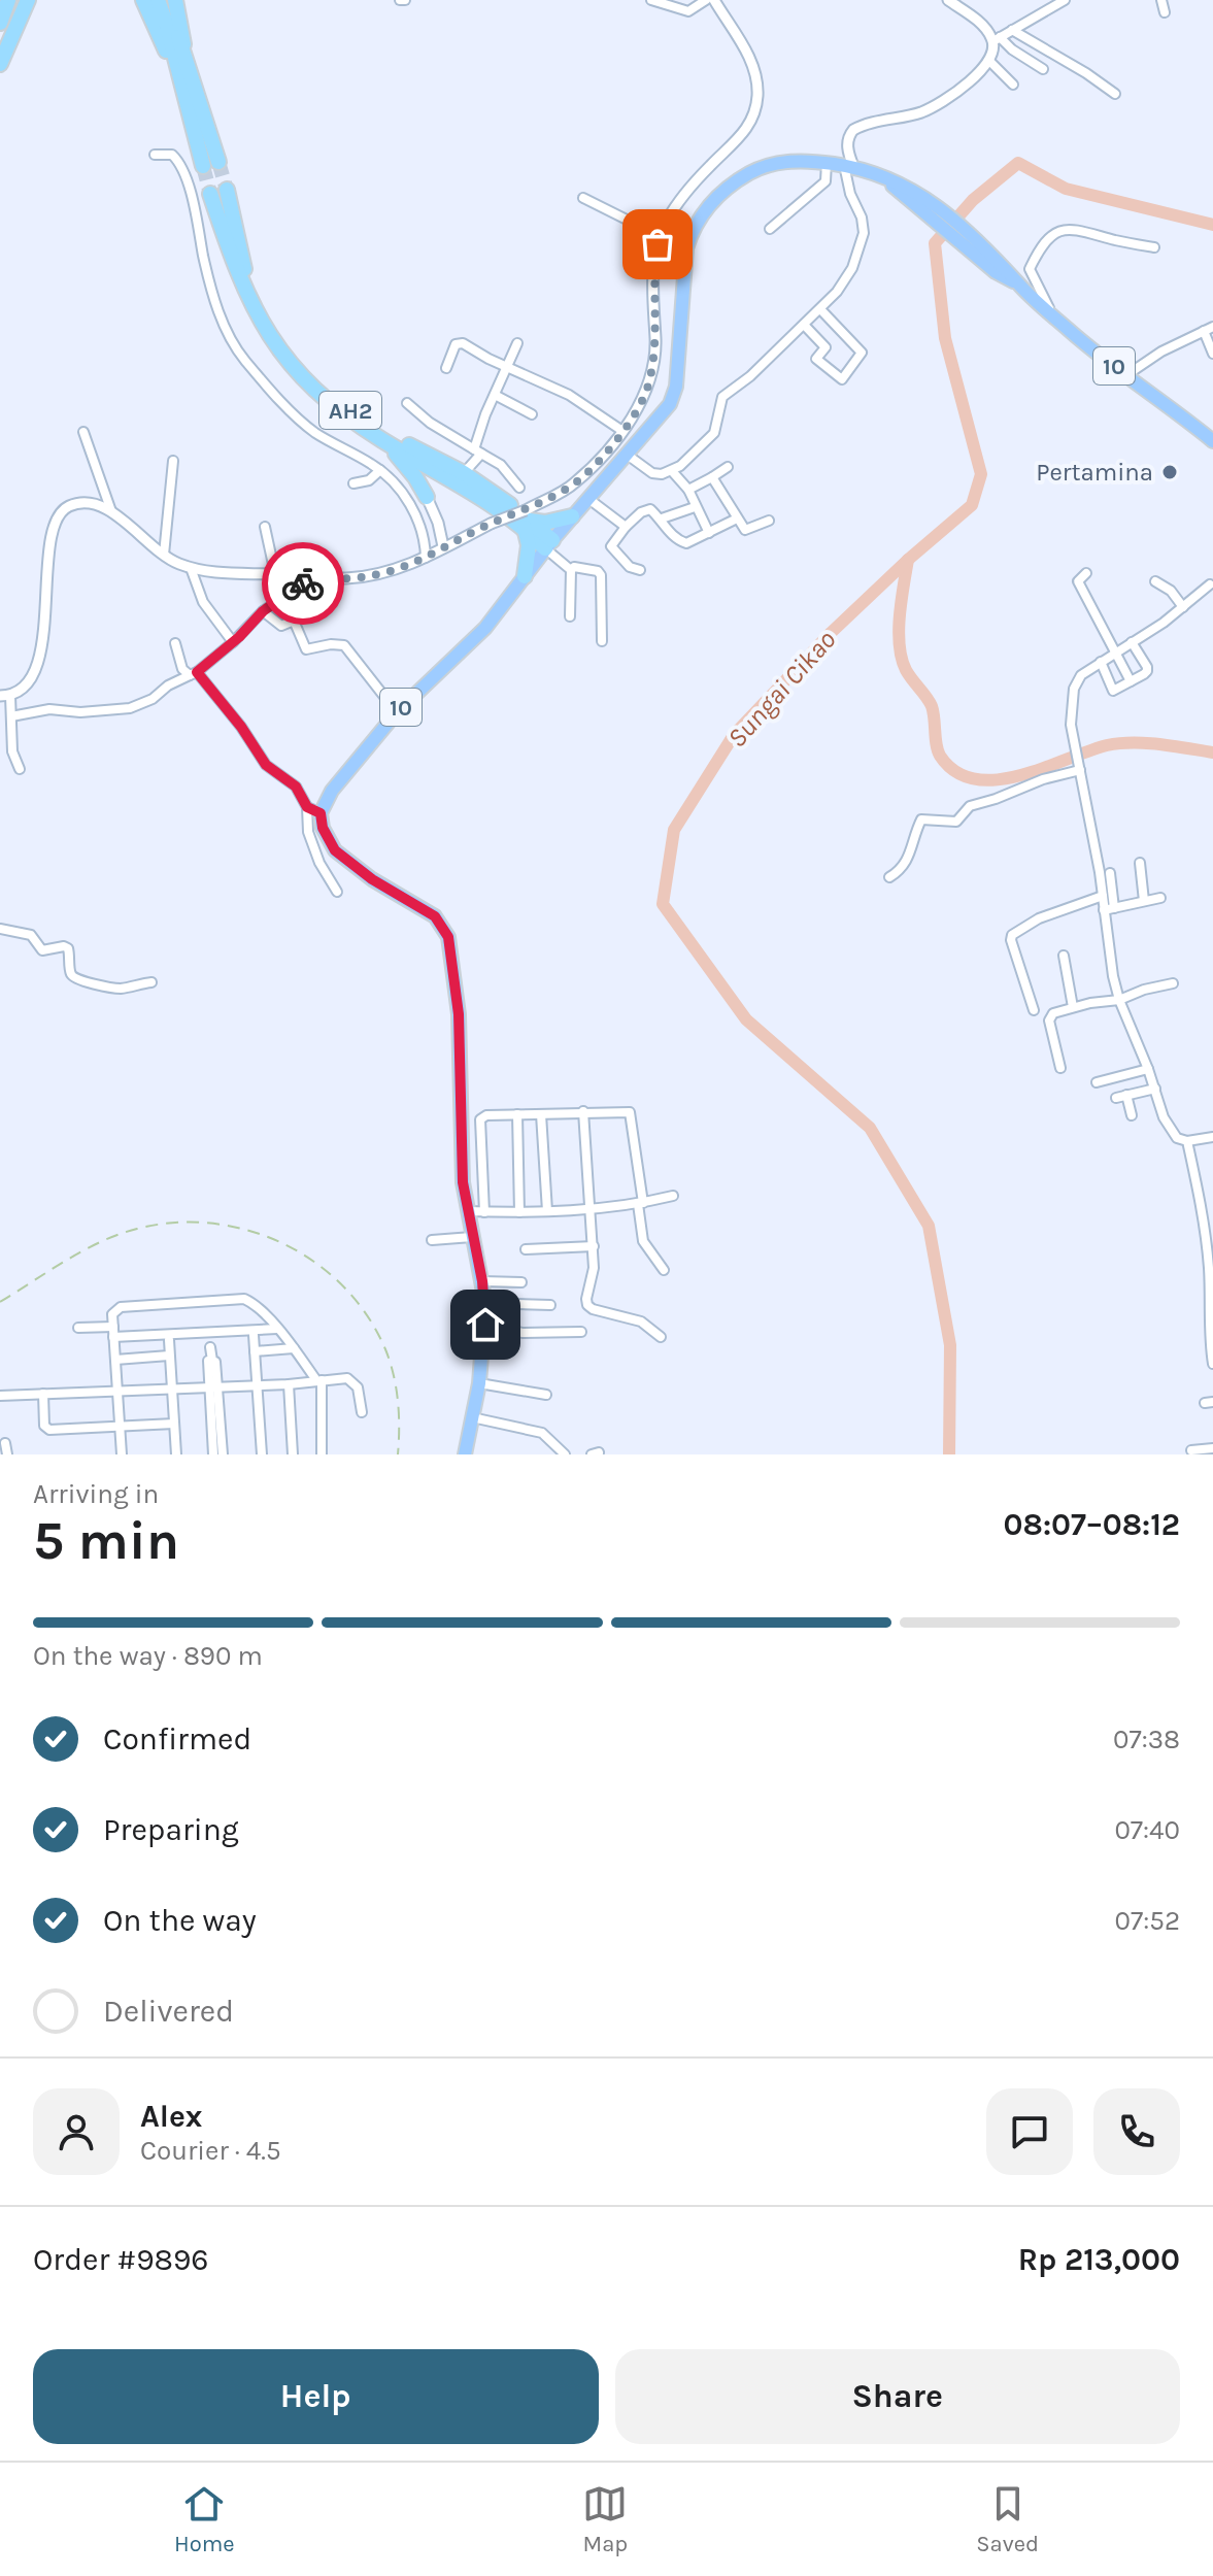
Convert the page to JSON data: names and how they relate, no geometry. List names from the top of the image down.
{
  "streets": {
    "highway": ["10", "AH2"]
  },
  "crossings": [
    ["10", "AH2"]
  ],
  "water": ["Sungai Cikao"],
  "places": ["Pertamina"],
  "page": {
    "heading": ["5 min", "Arriving in", "08:07–08:12"],
    "panel": [
      "Alex",
      "Courier · 4.5",
      "Order #9896",
      "Rp 213,000"
    ],
    "bar": "On the way · 890 m",
    "list": [
      ["Confirmed", "07:38"],
      ["Preparing", "07:40"],
      ["On the way", "07:52"],
      "Delivered"
    ],
    "buttons": ["Help", "Share"],
    "tabs": ["Home", "Map", "Saved"]
  }
}
